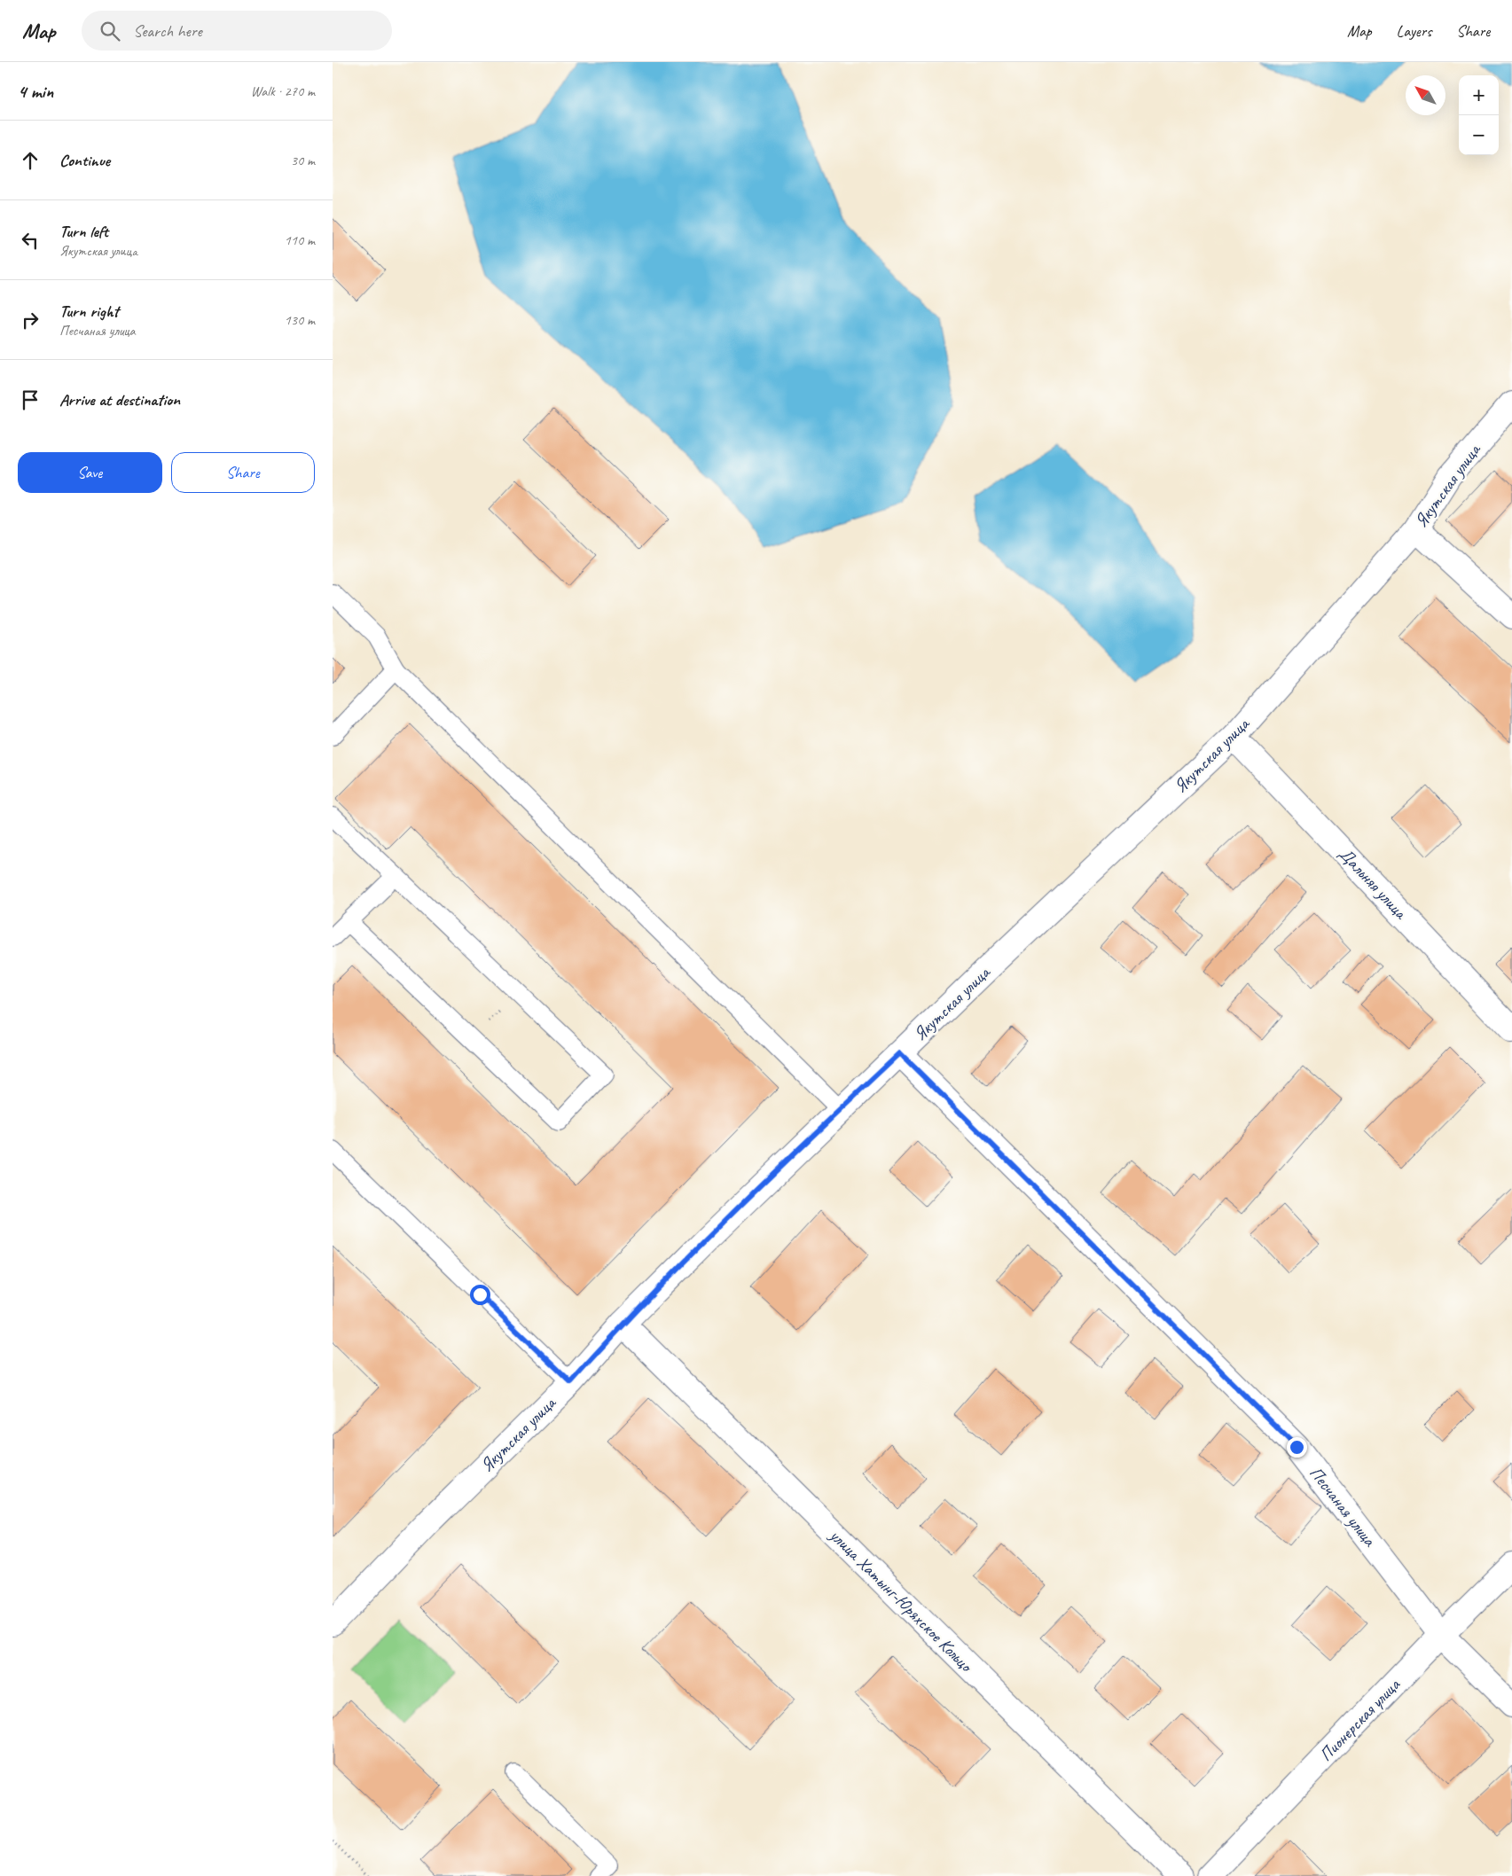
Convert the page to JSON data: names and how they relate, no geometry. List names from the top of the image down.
{
  "streets": {
    "street": [
      "Якутская улица",
      "Дальняя улица",
      "Песчаная улица",
      "улица Хатынг-Юряхское Кольцо",
      "Пионерская улица"
    ]
  },
  "crossings": [
    ["Якутская улица", "Дальняя улица"],
    ["Якутская улица", "Песчаная улица"],
    ["Якутская улица", "улица Хатынг-Юряхское Кольцо"],
    ["Песчаная улица", "Пионерская улица"]
  ],
  "north": "top left",
  "page": {
    "header": "Map",
    "search": "Search here",
    "nav": ["Map", "Layers", "Share"],
    "heading": ["4 min", "Walk · 270 m"],
    "map_buttons": ["+", "−"],
    "list": [
      ["Continue", "30 m"],
      ["Turn left", "Якутская улица", "110 m"],
      ["Turn right", "Песчаная улица", "130 m"],
      "Arrive at destination"
    ],
    "buttons": ["Save", "Share"]
  }
}
